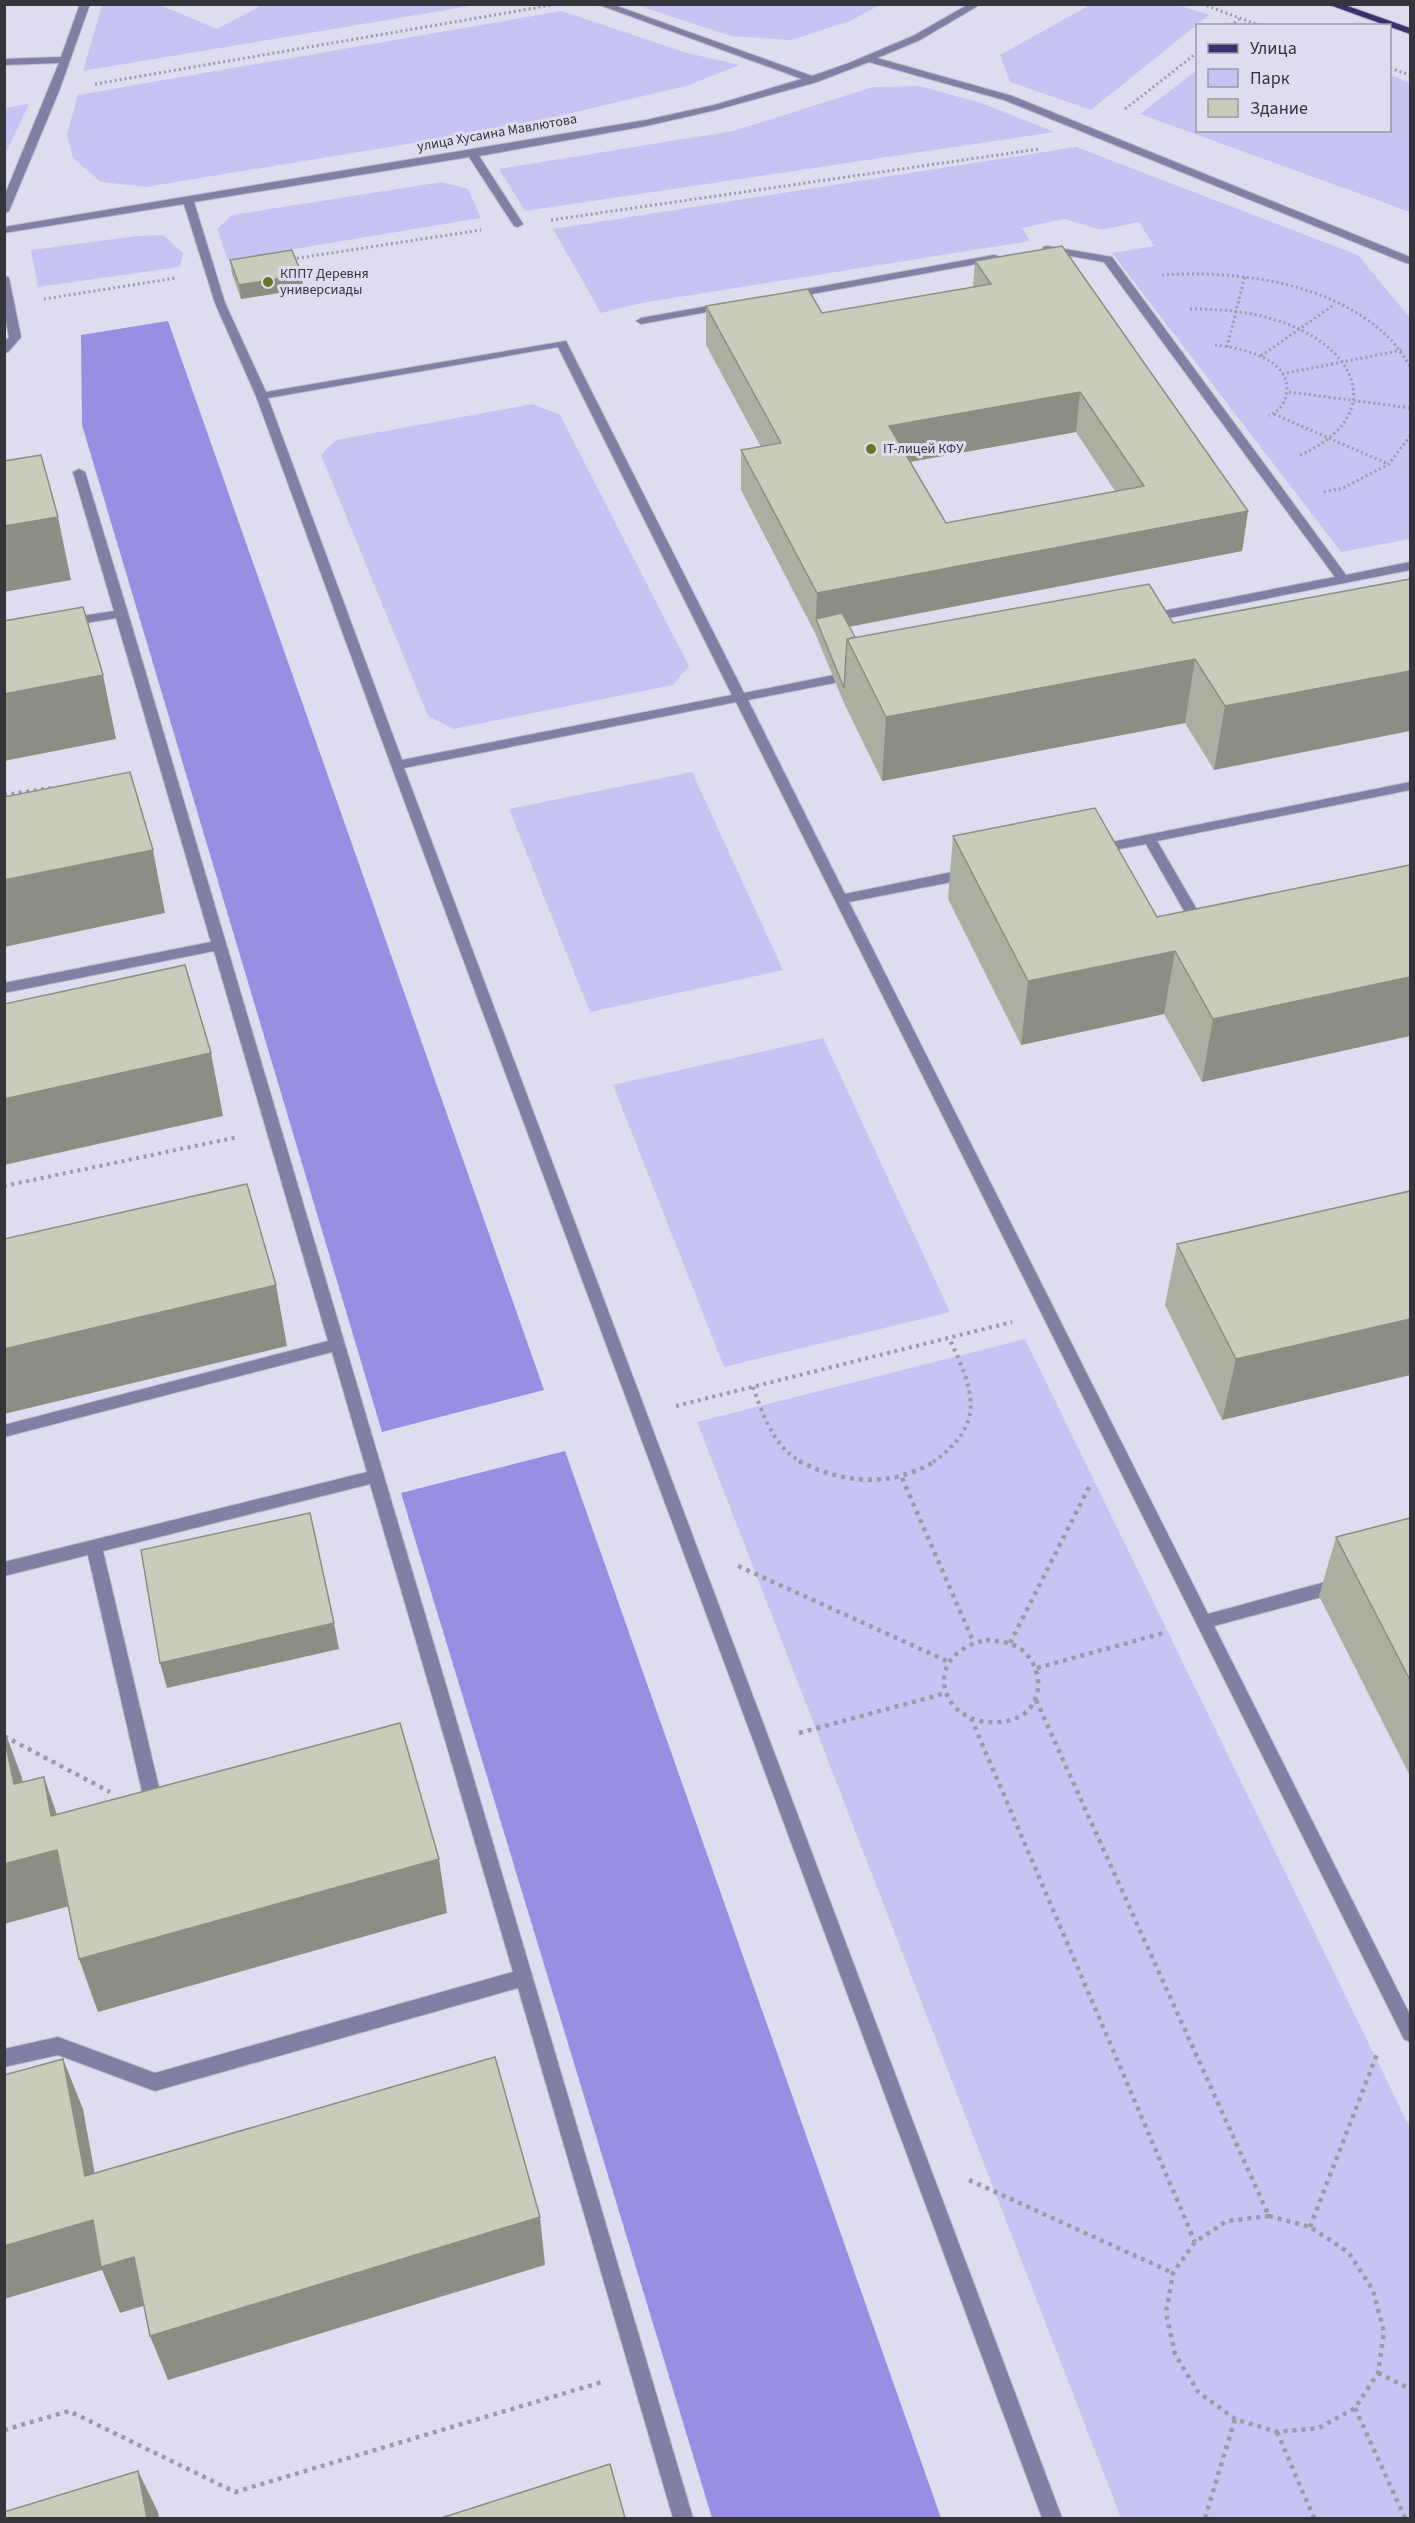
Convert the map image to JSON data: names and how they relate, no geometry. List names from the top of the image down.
{
  "streets": {
    "street": ["улица Хусаина Мавлютова"]
  },
  "places": ["КПП7 Деревня универсиады", "IT-лицей КФУ"],
  "legend": ["Улица", "Парк", "Здание"]
}
